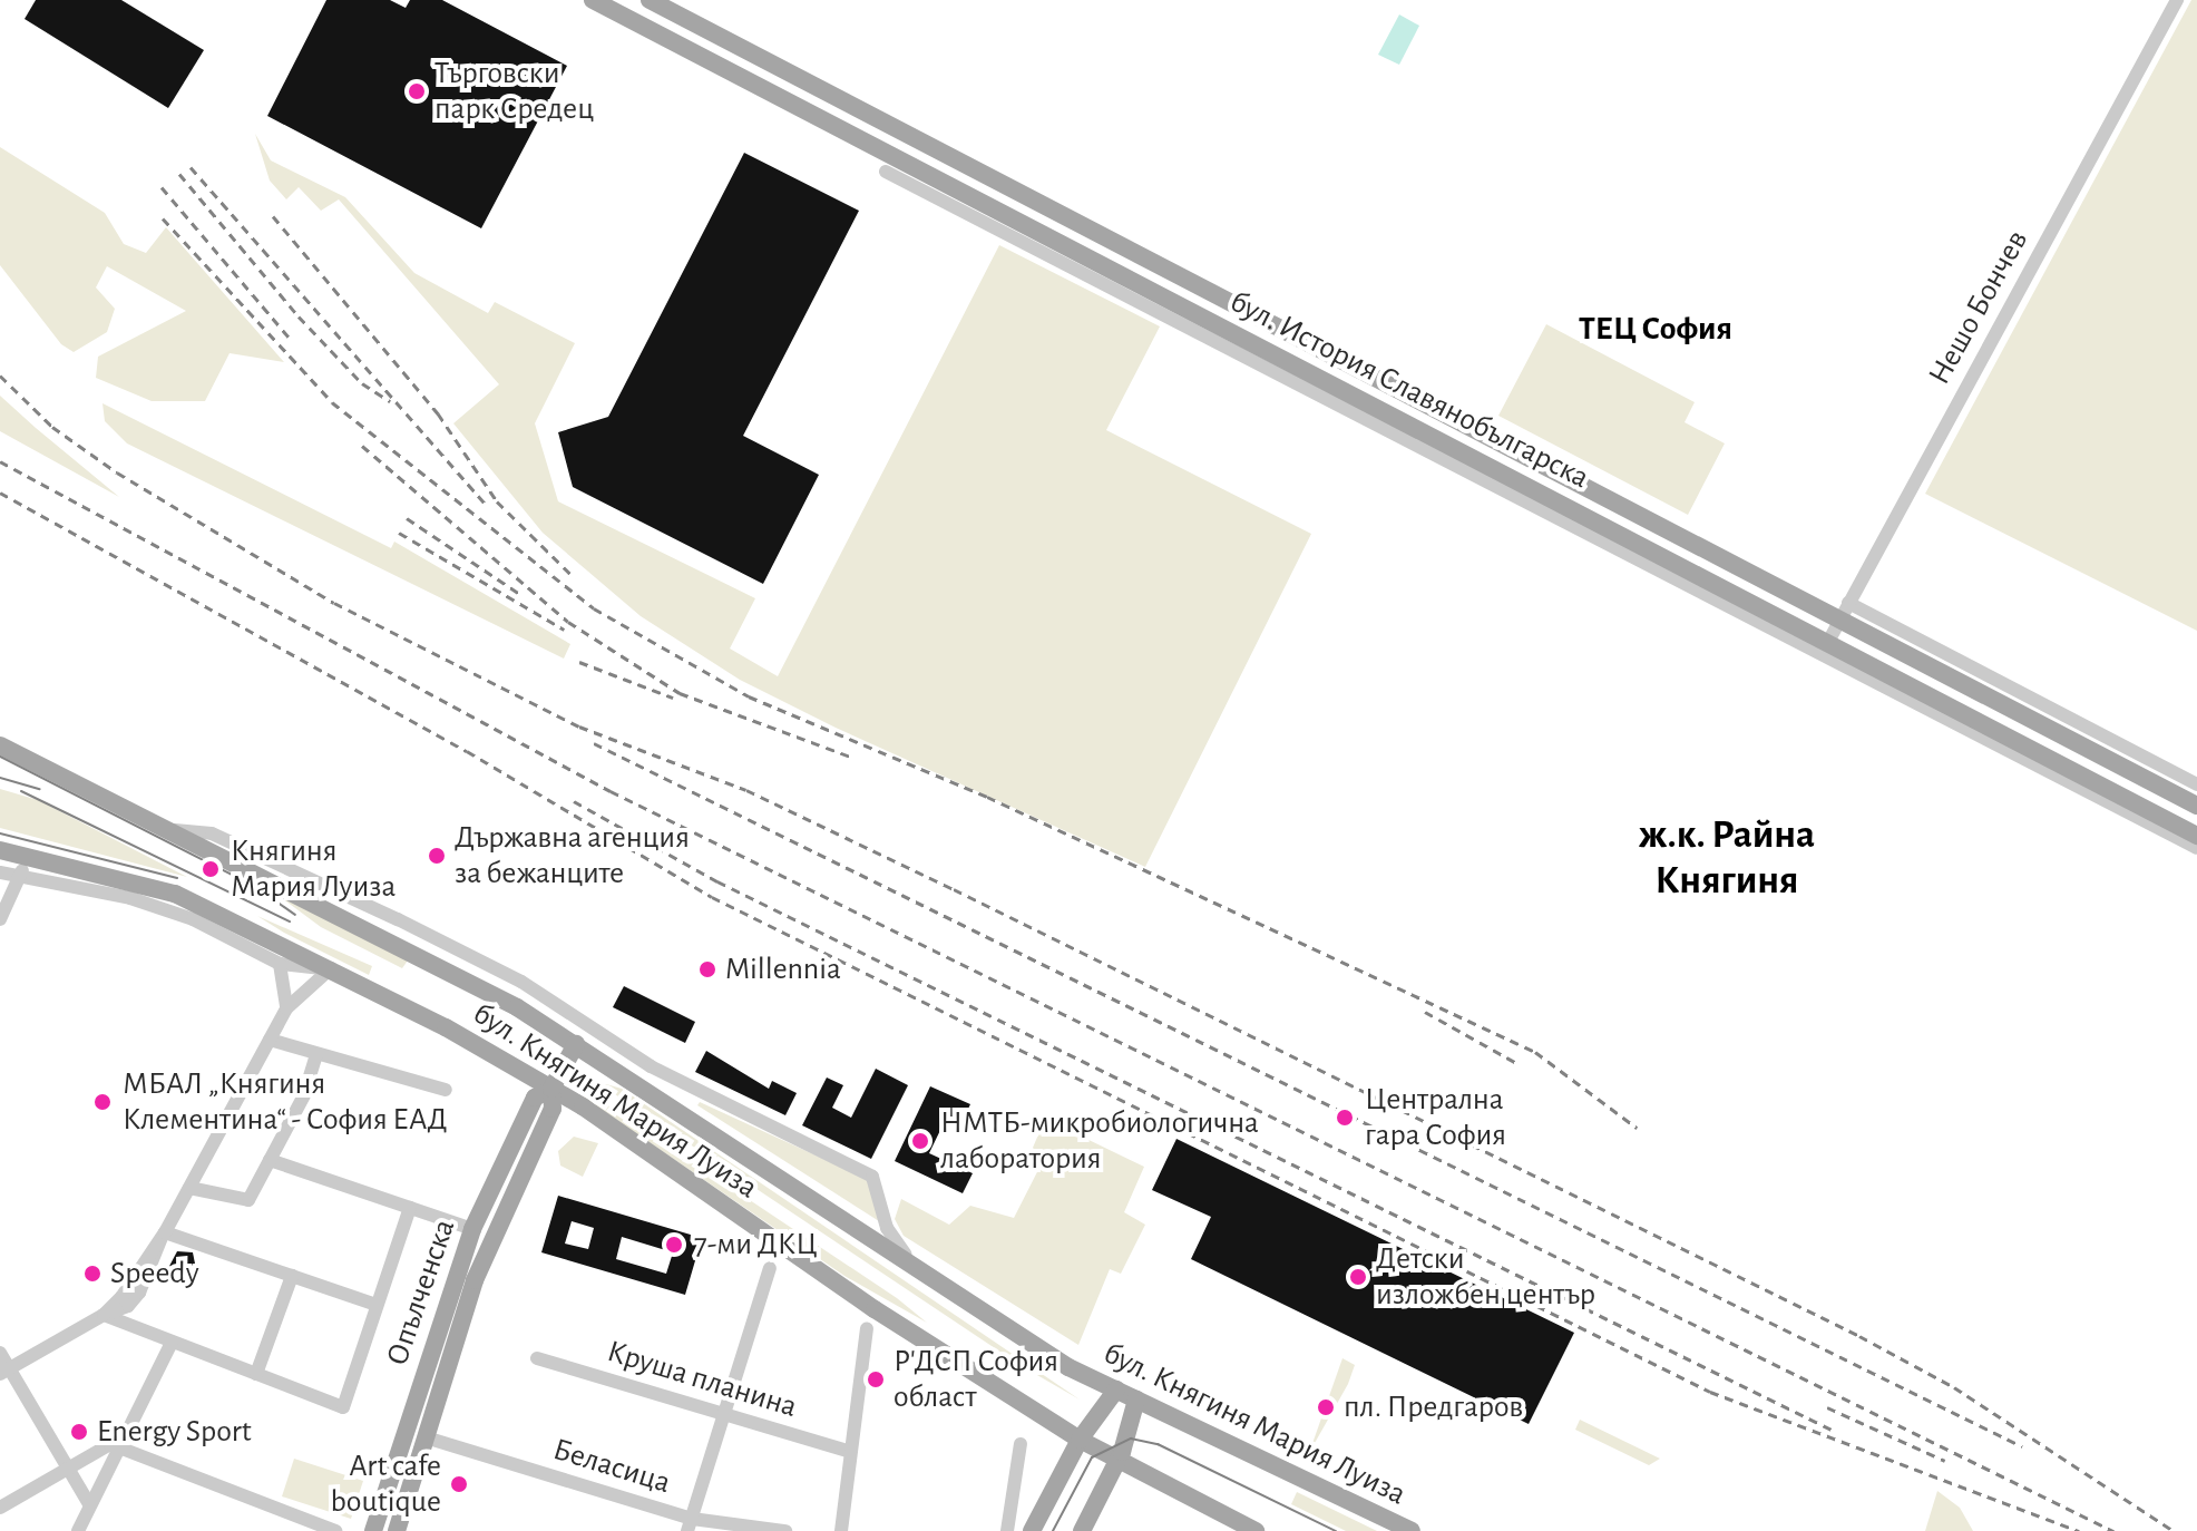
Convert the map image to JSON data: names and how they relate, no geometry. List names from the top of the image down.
{
  "streets": {
    "main road": ["бул. История Славянобългарска", "бул. Княгиня Мария Луиза", "Опълченска"],
    "street": ["Нешо Бончев", "Круша планина", "Беласица"]
  },
  "crossings": [
    ["Нешо Бончев", "бул. История Славянобългарска"],
    ["бул. Княгиня Мария Луиза", "Опълченска"],
    ["Опълченска", "Беласица"]
  ],
  "districts": ["ТЕЦ София", "ж.к. Райна Княгиня"],
  "places": [
    "Търговски парк Средец",
    "Държавна агенция за бежанците",
    "Княгиня Мария Луиза",
    "Millennia",
    "МБАЛ „Княгиня Клементина“ - София ЕАД",
    "Централна гара София",
    "НМТБ-микробиологична лаборатория",
    "7-ми ДКЦ",
    "Speedy",
    "Детски изложбен център",
    "Р'ДСП София област",
    "пл. Предгаров",
    "Energy Sport",
    "Art cafe boutique"
  ]
}
